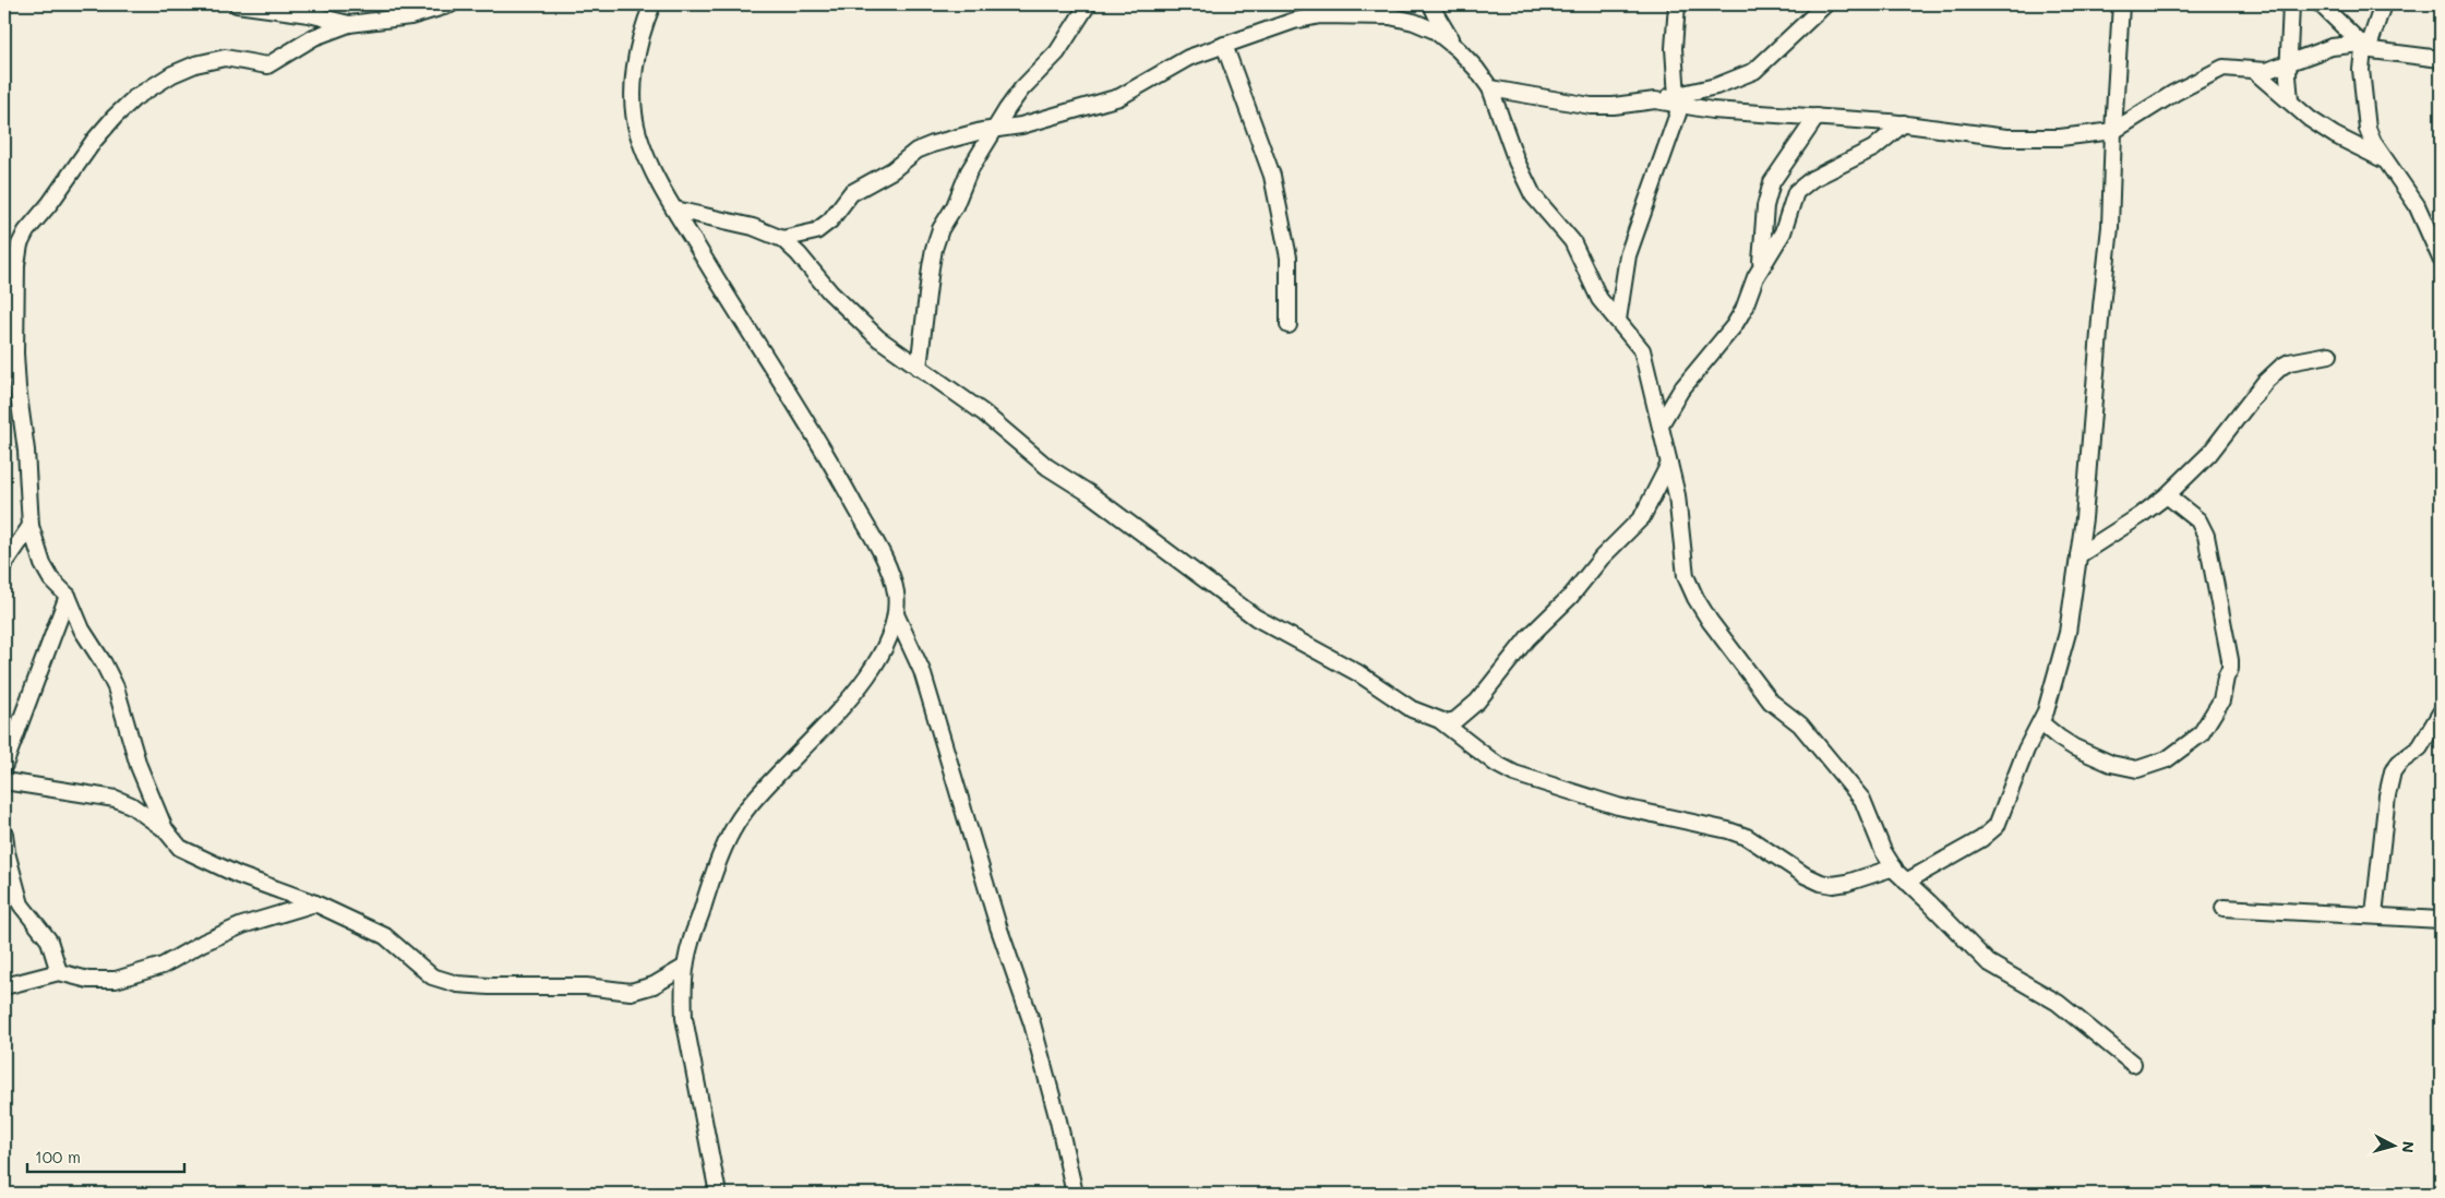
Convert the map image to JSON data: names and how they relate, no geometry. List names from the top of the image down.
{
  "scale_bar": "100 m",
  "north": "right"
}
